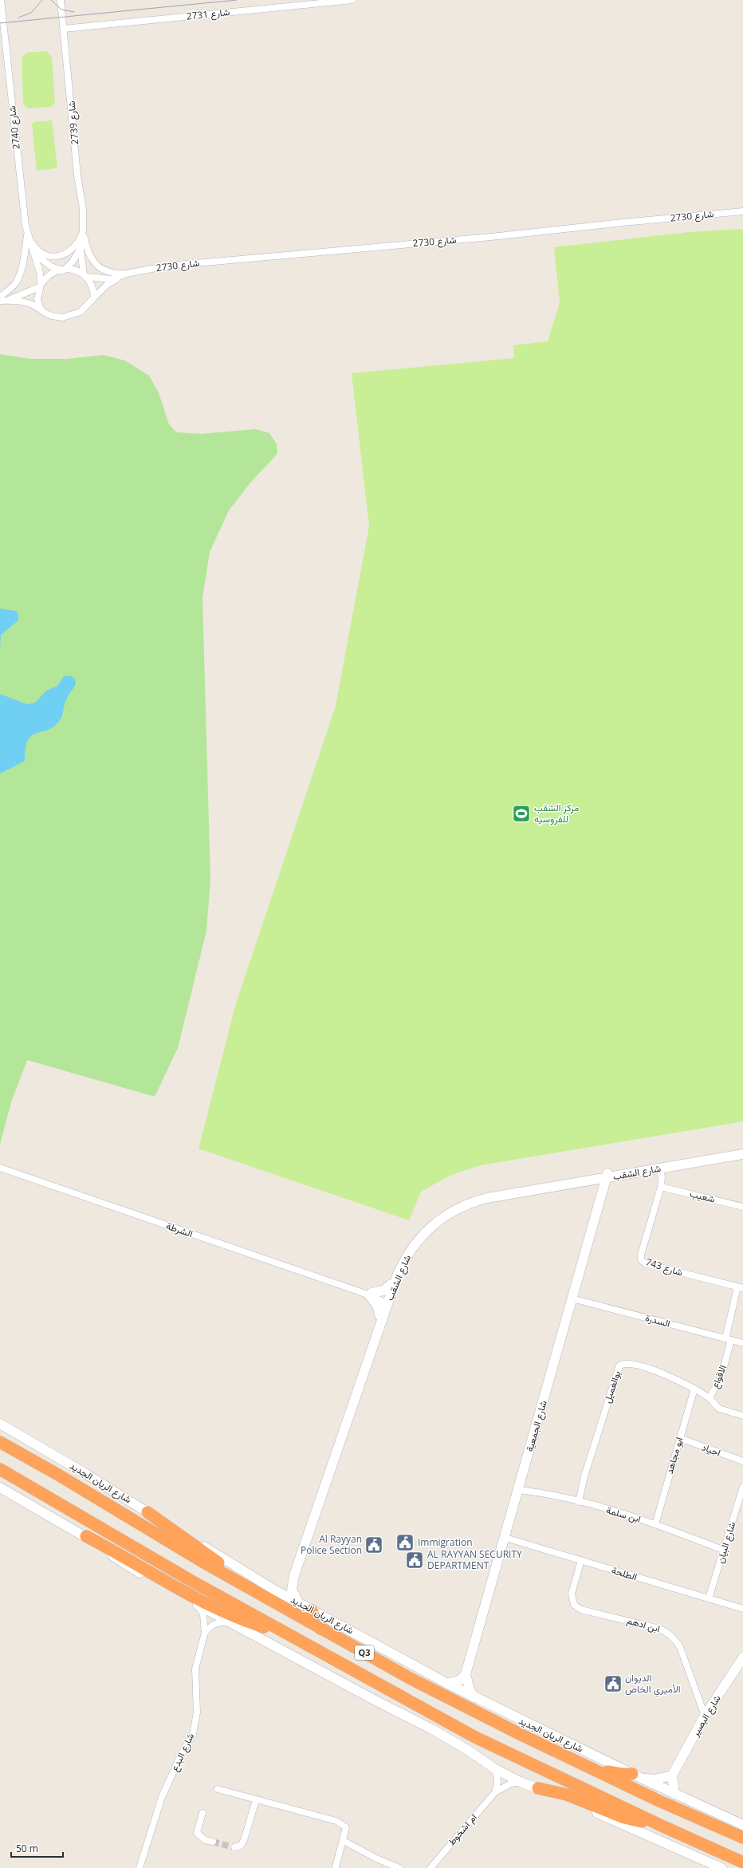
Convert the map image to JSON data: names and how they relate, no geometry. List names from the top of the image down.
{
  "streets": {
    "highway": ["شارع الريان الجديد", "Q3"],
    "street": [
      "شارع 2731",
      "شارع 2739",
      "شارع 2740",
      "شارع 2730",
      "شارع الشقب",
      "شعيب",
      "الشرطة",
      "شارع 743",
      "السدرة",
      "الاقواع",
      "بوالغميل",
      "شارع الجمعية",
      "اجياد",
      "ابو مجاهد",
      "ابن سلمة",
      "شارع البيان",
      "الطلحة",
      "ابن ادهم",
      "شارع البصير",
      "شارع البدع",
      "ام اشخوط"
    ]
  },
  "crossings": [
    ["شارع 2731", "شارع 2739"],
    ["شارع 2739", "شارع 2740"],
    ["شارع 2739", "شارع 2730"],
    ["شارع 2740", "شارع 2730"],
    ["شارع الشقب", "الشرطة"],
    ["شارع الشقب", "شارع 743"],
    ["شارع الشقب", "شارع الجمعية"],
    ["شارع الشقب", "شارع الريان الجديد"],
    ["شعيب", "شارع 743"],
    ["شارع 743", "الاقواع"],
    ["السدرة", "الاقواع"],
    ["السدرة", "شارع الجمعية"],
    ["الاقواع", "بوالغميل"],
    ["بوالغميل", "ابو مجاهد"],
    ["بوالغميل", "ابن سلمة"],
    ["شارع الجمعية", "ابن سلمة"],
    ["شارع الجمعية", "الطلحة"],
    ["اجياد", "ابو مجاهد"],
    ["ابو مجاهد", "ابن سلمة"],
    ["ابن سلمة", "شارع البيان"],
    ["شارع البيان", "الطلحة"],
    ["الطلحة", "ابن ادهم"],
    ["ابن ادهم", "شارع البصير"]
  ],
  "places": {
    "sports": ["مركز الشقب للفروسيه"],
    "public building": [
      "Immigration",
      "Al Rayyan Police Section",
      "AL RAYYAN SECURITY DEPARTMENT",
      "الديوان الأميري الخاص"
    ]
  },
  "scale_bar": "50 m"
}
